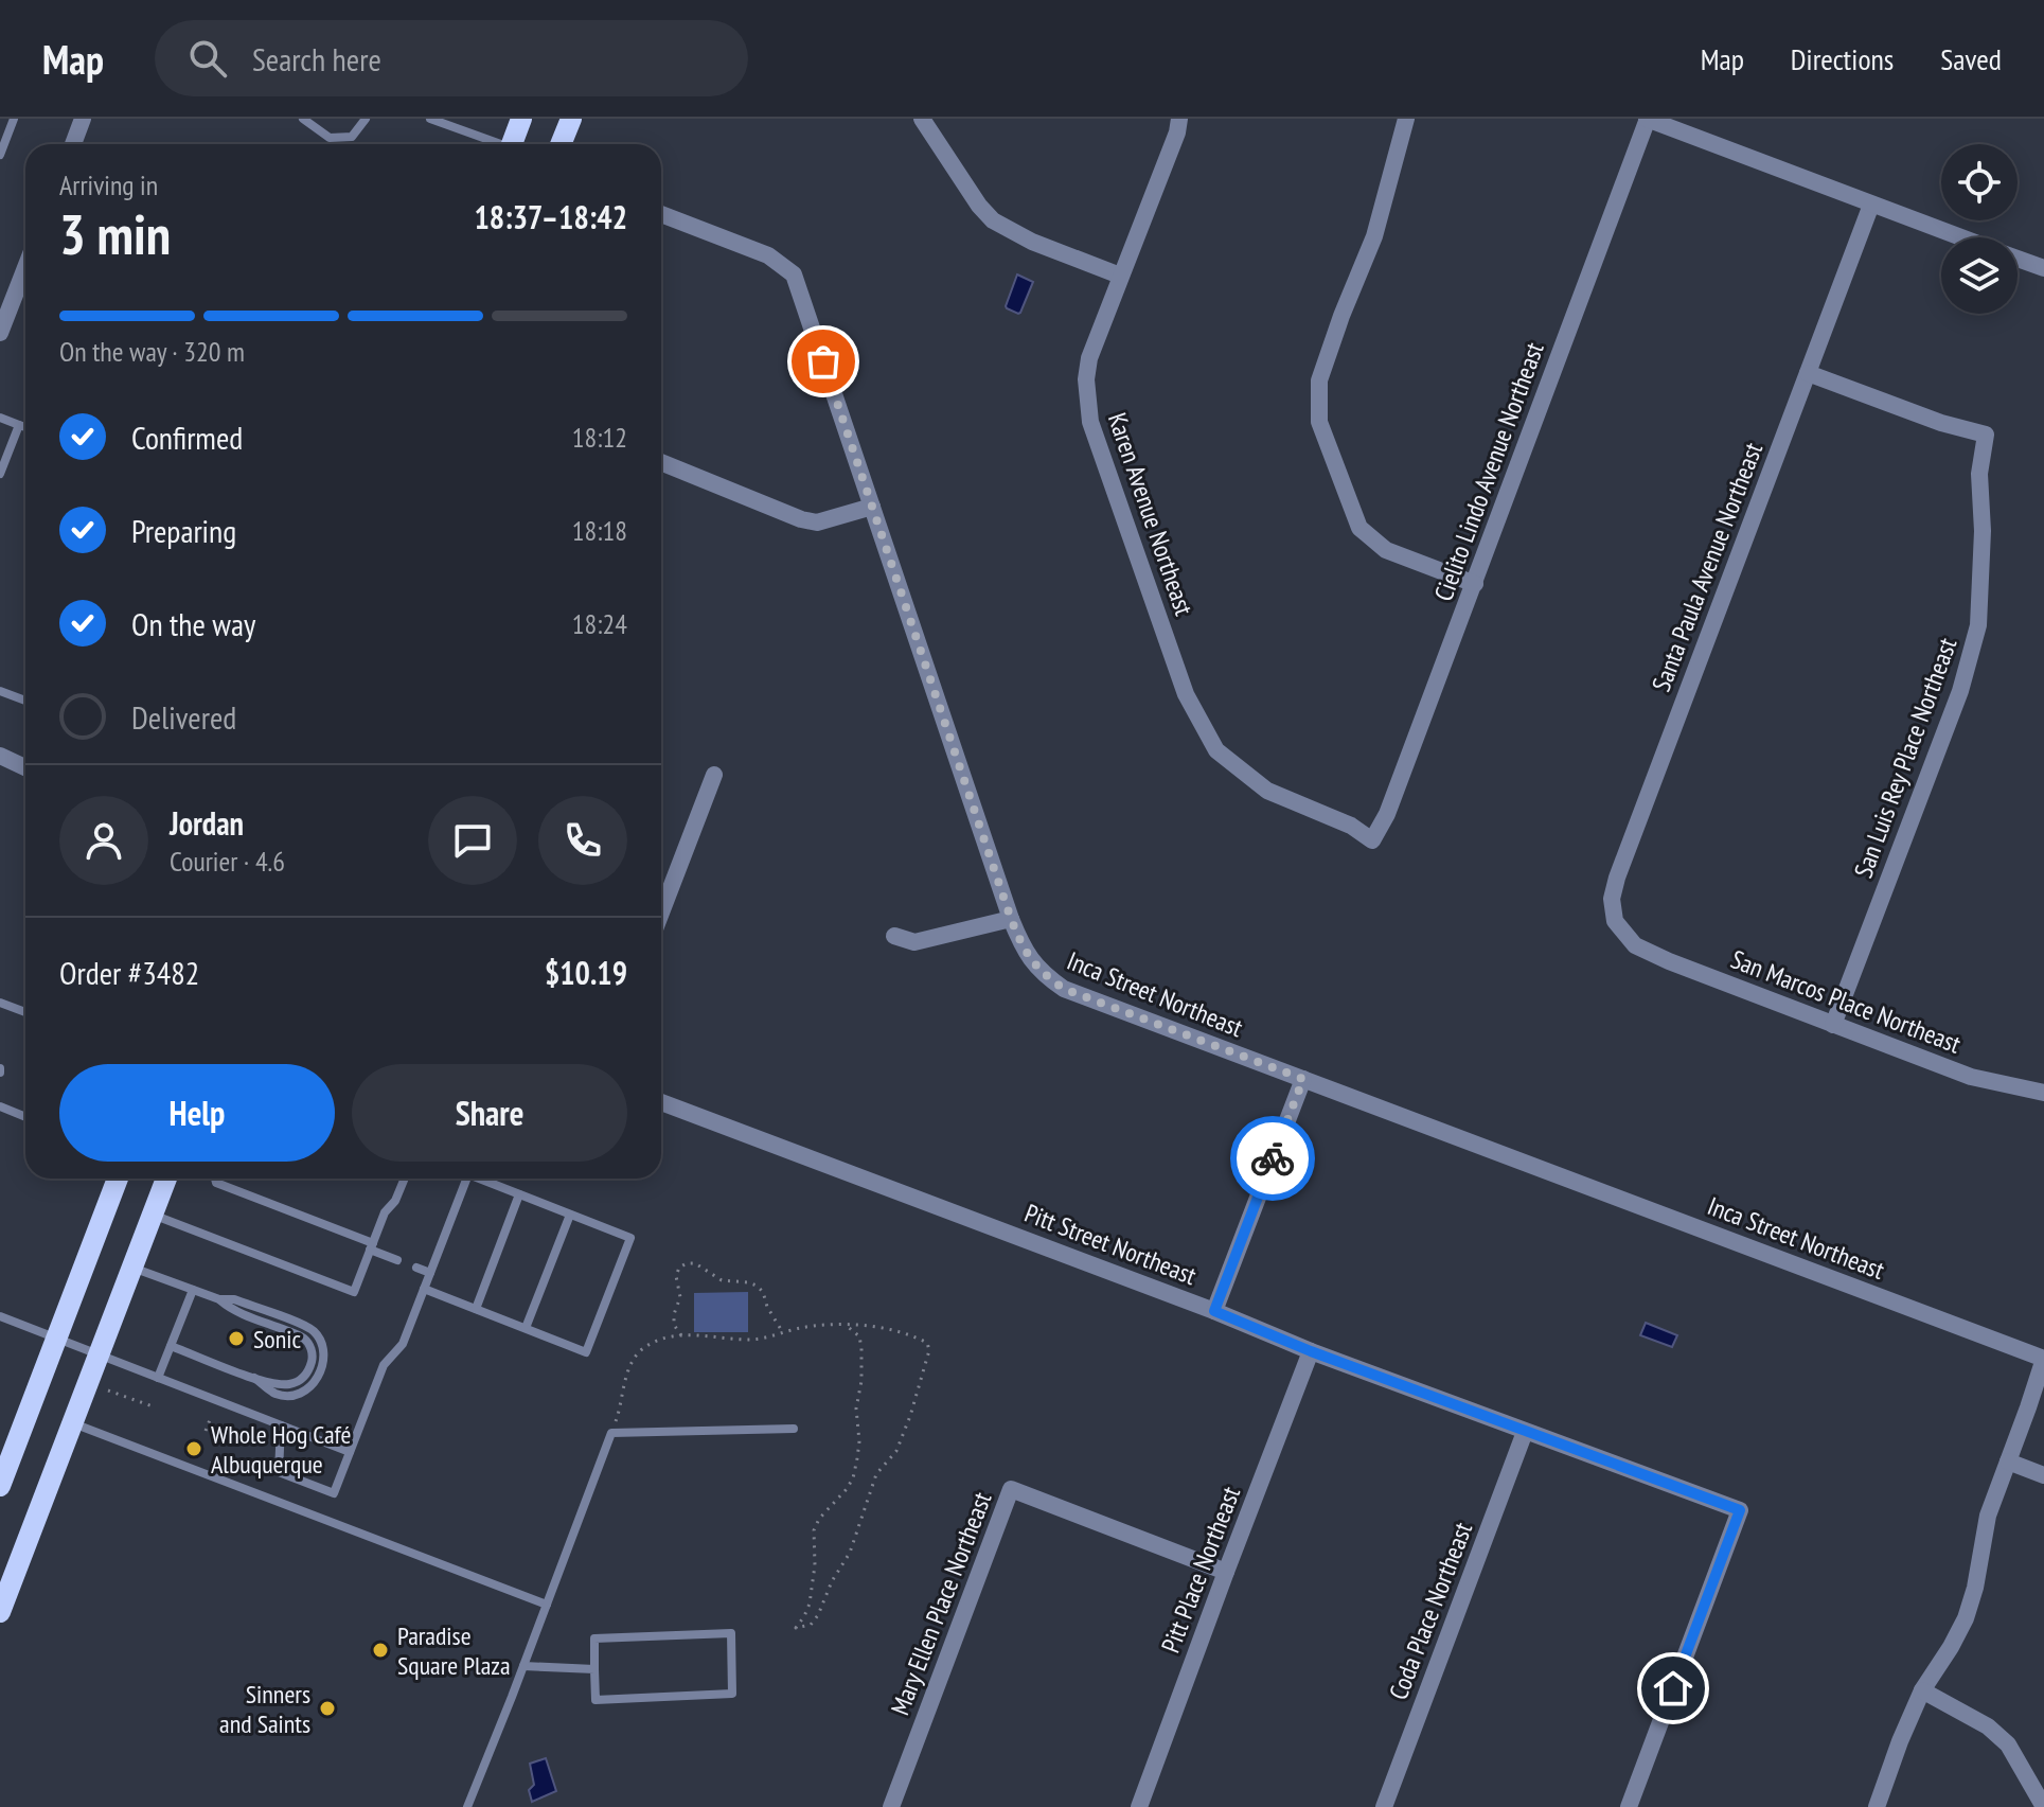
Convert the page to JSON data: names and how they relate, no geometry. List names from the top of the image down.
{
  "streets": {
    "street": [
      "Cielito Lindo Avenue Northeast",
      "Karen Avenue Northeast",
      "Santa Paula Avenue Northeast",
      "San Luis Rey Place Northeast",
      "Inca Street Northeast",
      "San Marcos Place Northeast",
      "Pitt Street Northeast",
      "Pitt Place Northeast",
      "Mary Ellen Place Northeast",
      "Coda Place Northeast"
    ]
  },
  "crossings": [
    ["Cielito Lindo Avenue Northeast", "Karen Avenue Northeast"],
    ["Santa Paula Avenue Northeast", "San Luis Rey Place Northeast"],
    ["Santa Paula Avenue Northeast", "San Marcos Place Northeast"],
    ["San Luis Rey Place Northeast", "San Marcos Place Northeast"],
    ["Pitt Street Northeast", "Pitt Place Northeast"],
    ["Pitt Street Northeast", "Coda Place Northeast"],
    ["Pitt Place Northeast", "Mary Ellen Place Northeast"]
  ],
  "places": [
    "Sonic",
    "Whole Hog Café Albuquerque",
    "Paradise Square Plaza",
    "Sinners and Saints"
  ],
  "page": {
    "header": "Map",
    "search": "Search here",
    "nav": ["Map", "Directions", "Saved"],
    "heading": ["3 min", "Arriving in", "18:37–18:42"],
    "panel": [
      "Jordan",
      "Courier · 4.6",
      "Order #3482",
      "$10.19"
    ],
    "bar": "On the way · 320 m",
    "list": [
      ["Confirmed", "18:12"],
      ["Preparing", "18:18"],
      ["On the way", "18:24"],
      "Delivered"
    ],
    "buttons": ["Help", "Share"]
  }
}
